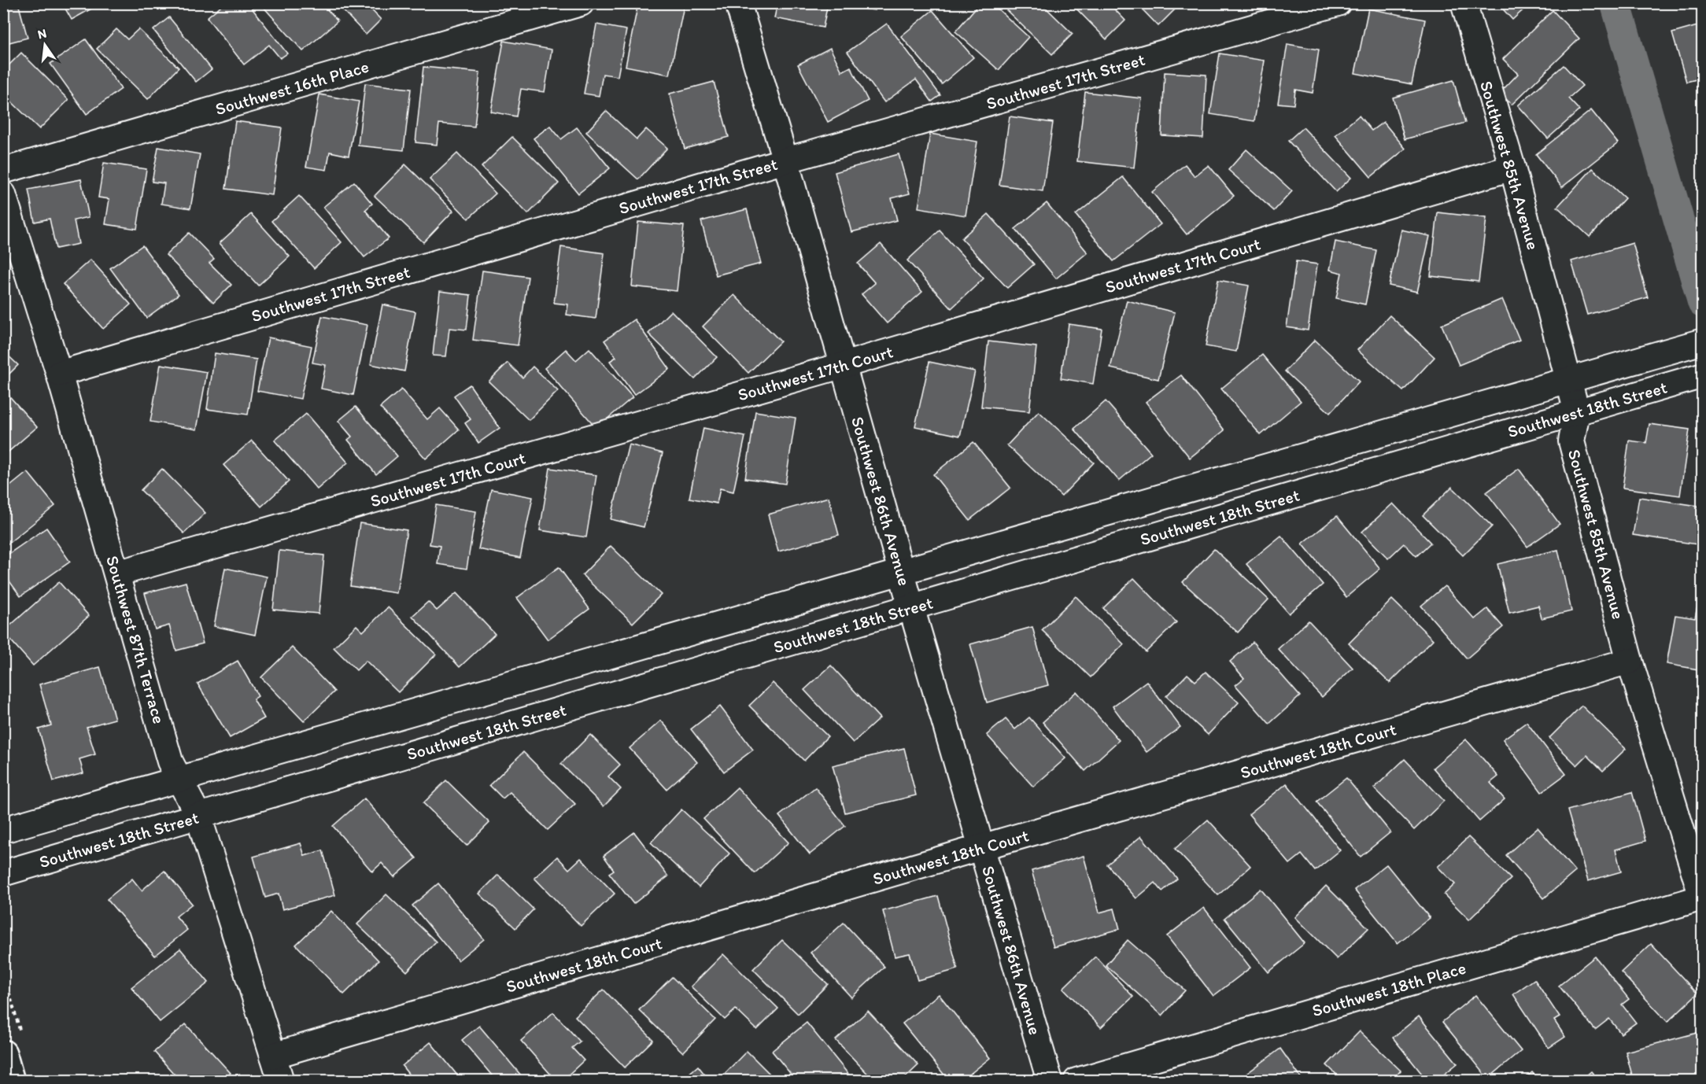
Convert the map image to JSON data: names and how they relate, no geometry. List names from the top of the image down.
{
  "streets": {
    "street": [
      "Southwest 17th Street",
      "Southwest 16th Place",
      "Southwest 85th Avenue",
      "Southwest 17th Court",
      "Southwest 18th Street",
      "Southwest 86th Avenue",
      "Southwest 87th Terrace",
      "Southwest 18th Court",
      "Southwest 18th Place"
    ]
  },
  "crossings": [
    ["Southwest 17th Street", "Southwest 86th Avenue"],
    ["Southwest 17th Street", "Southwest 87th Terrace"],
    ["Southwest 85th Avenue", "Southwest 17th Court"],
    ["Southwest 85th Avenue", "Southwest 18th Street"],
    ["Southwest 85th Avenue", "Southwest 18th Court"],
    ["Southwest 85th Avenue", "Southwest 18th Place"],
    ["Southwest 17th Court", "Southwest 86th Avenue"],
    ["Southwest 17th Court", "Southwest 87th Terrace"],
    ["Southwest 18th Street", "Southwest 86th Avenue"],
    ["Southwest 18th Street", "Southwest 87th Terrace"],
    ["Southwest 86th Avenue", "Southwest 18th Court"],
    ["Southwest 87th Terrace", "Southwest 18th Court"]
  ],
  "north": "top"
}
